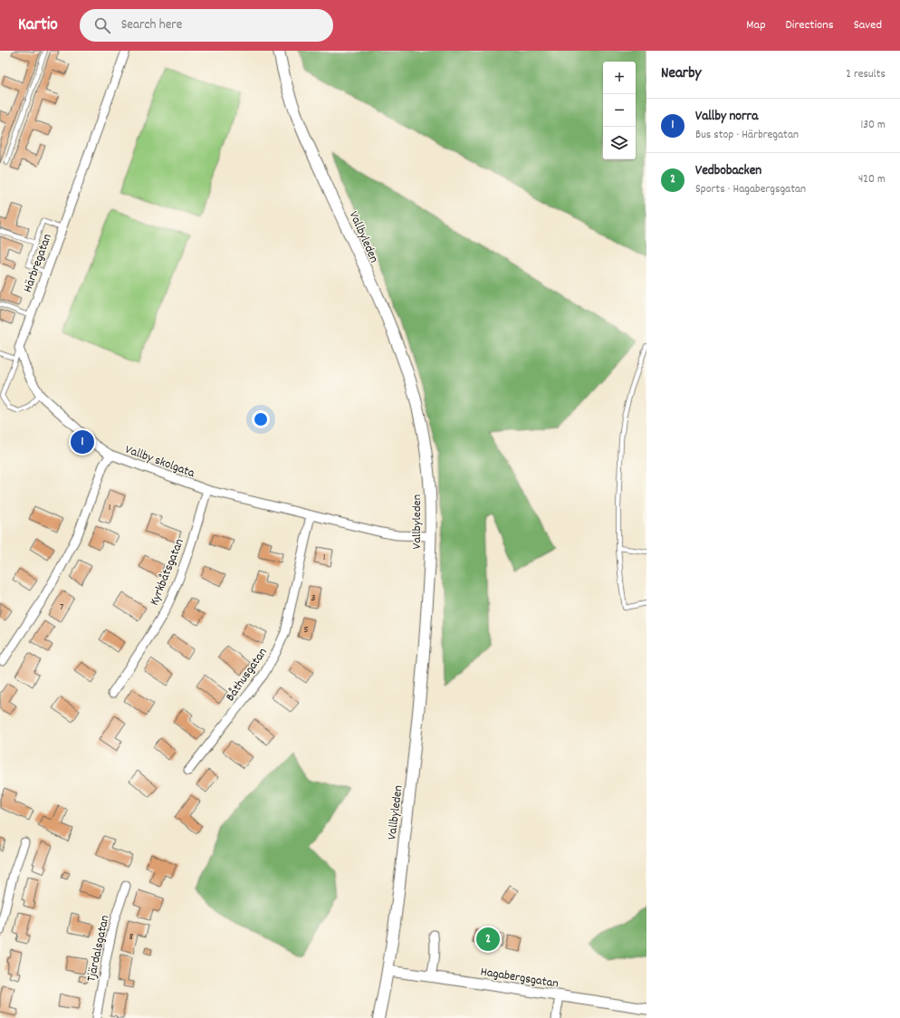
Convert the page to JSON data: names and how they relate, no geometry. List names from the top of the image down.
{
  "streets": {
    "main road": ["Vallbyleden"],
    "street": [
      "Härbregatan",
      "Vallby skolgata",
      "Kyrkbåtsgatan",
      "Båthusgatan",
      "Tjärdalsgatan",
      "Hagabergsgatan"
    ]
  },
  "crossings": [
    ["Vallbyleden", "Vallby skolgata"],
    ["Vallbyleden", "Hagabergsgatan"],
    ["Vallby skolgata", "Kyrkbåtsgatan"],
    ["Vallby skolgata", "Båthusgatan"]
  ],
  "house_numbers": [
    "1",
    "1",
    "3",
    "7",
    "5",
    "8"
  ],
  "page": {
    "header": "Kartio",
    "search": "Search here",
    "nav": ["Map", "Directions", "Saved"],
    "heading": ["Nearby", "2 results"],
    "map_buttons": ["+", "−"],
    "list": [
      {
        "mark": "1",
        "name": "Vallby norra",
        "note": "Bus stop · Härbregatan",
        "value": "130 m"
      },
      {
        "mark": "2",
        "name": "Vedbobacken",
        "note": "Sports · Hagabergsgatan",
        "value": "420 m"
      }
    ],
    "pins": ["1", "2"]
  }
}
